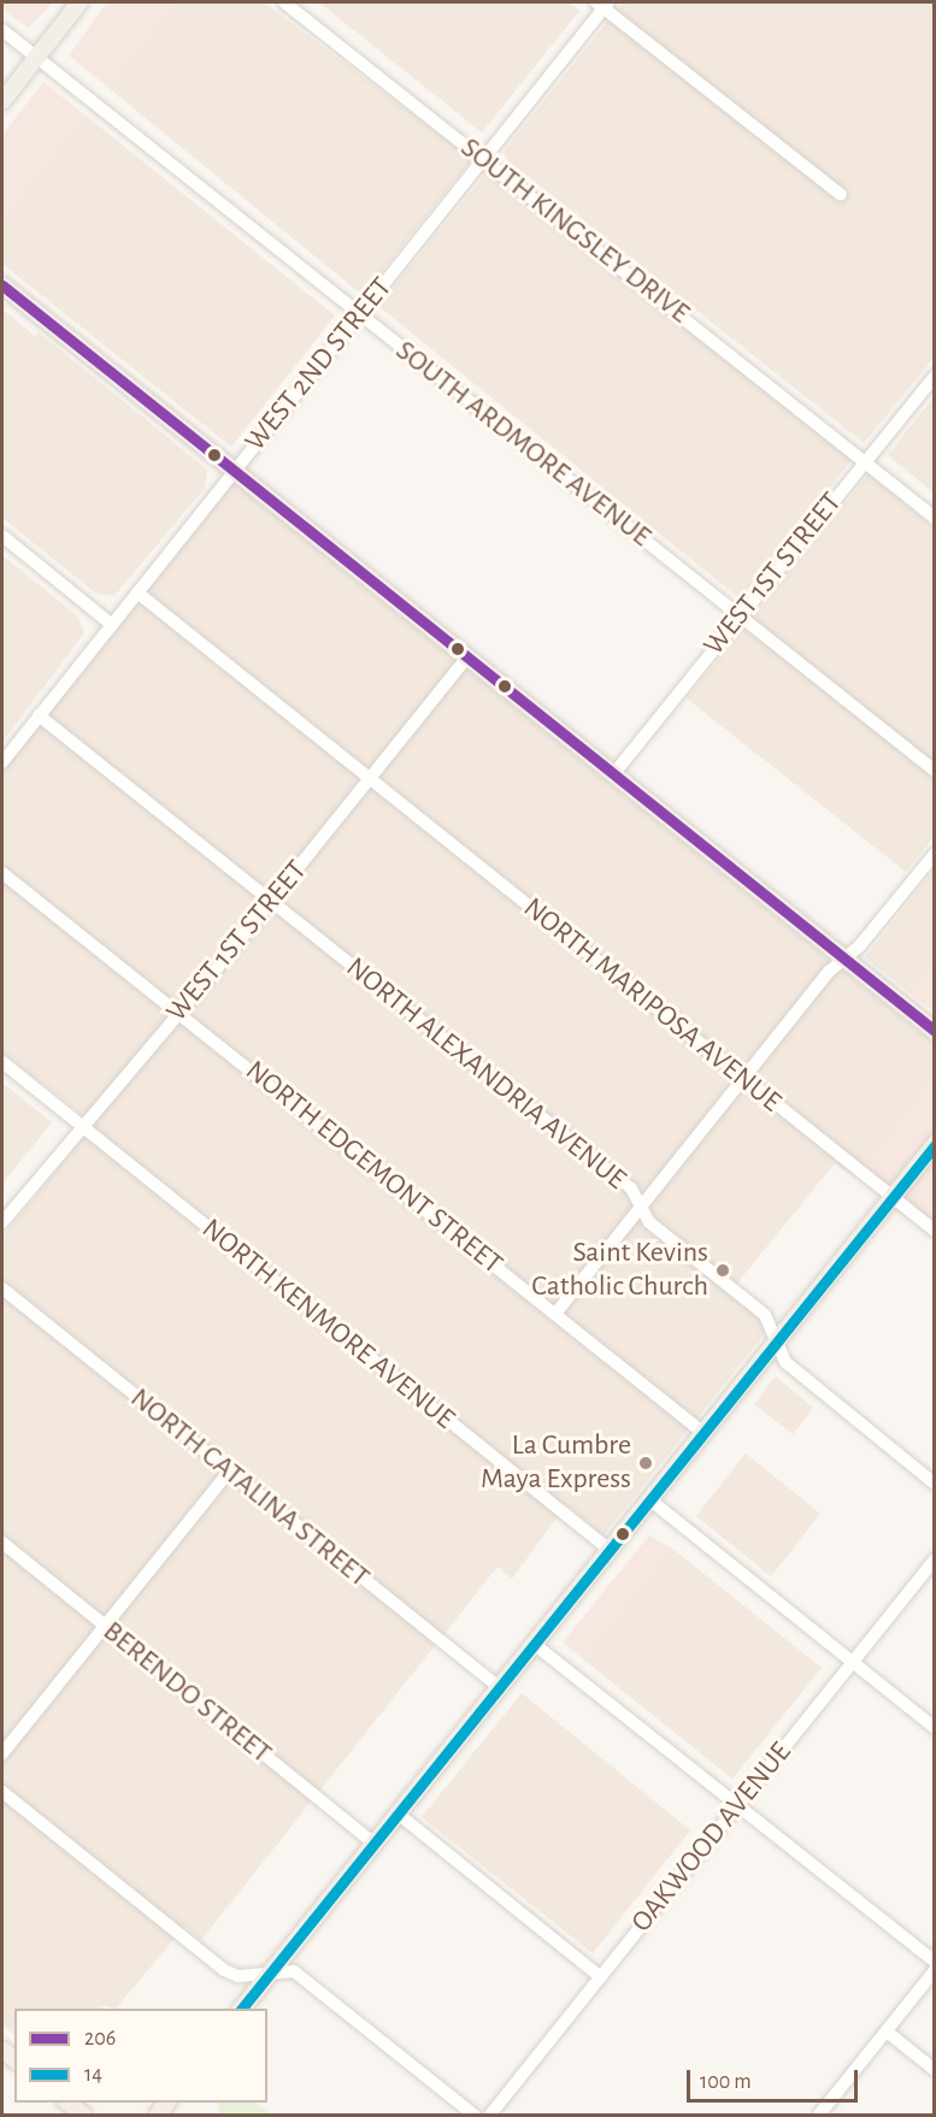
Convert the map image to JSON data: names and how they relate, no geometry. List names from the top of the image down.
{
  "streets": {
    "street": [
      "SOUTH KINGSLEY DRIVE",
      "WEST 2ND STREET",
      "SOUTH ARDMORE AVENUE",
      "WEST 1ST STREET",
      "NORTH MARIPOSA AVENUE",
      "NORTH ALEXANDRIA AVENUE",
      "NORTH EDGEMONT STREET",
      "NORTH KENMORE AVENUE",
      "NORTH CATALINA STREET",
      "BERENDO STREET",
      "OAKWOOD AVENUE"
    ]
  },
  "crossings": [
    ["SOUTH KINGSLEY DRIVE", "WEST 2ND STREET"],
    ["SOUTH KINGSLEY DRIVE", "WEST 1ST STREET"],
    ["WEST 2ND STREET", "SOUTH ARDMORE AVENUE"],
    ["WEST 2ND STREET", "NORTH MARIPOSA AVENUE"],
    ["WEST 2ND STREET", "NORTH ALEXANDRIA AVENUE"],
    ["SOUTH ARDMORE AVENUE", "WEST 1ST STREET"],
    ["WEST 1ST STREET", "NORTH MARIPOSA AVENUE"],
    ["WEST 1ST STREET", "NORTH ALEXANDRIA AVENUE"],
    ["WEST 1ST STREET", "NORTH EDGEMONT STREET"],
    ["WEST 1ST STREET", "NORTH KENMORE AVENUE"]
  ],
  "places": ["Saint Kevins Catholic Church", "La Cumbre Maya Express"],
  "lines": ["transit line 206", "transit line 14"],
  "legend": ["206", "14"],
  "scale_bar": "100 m"
}
